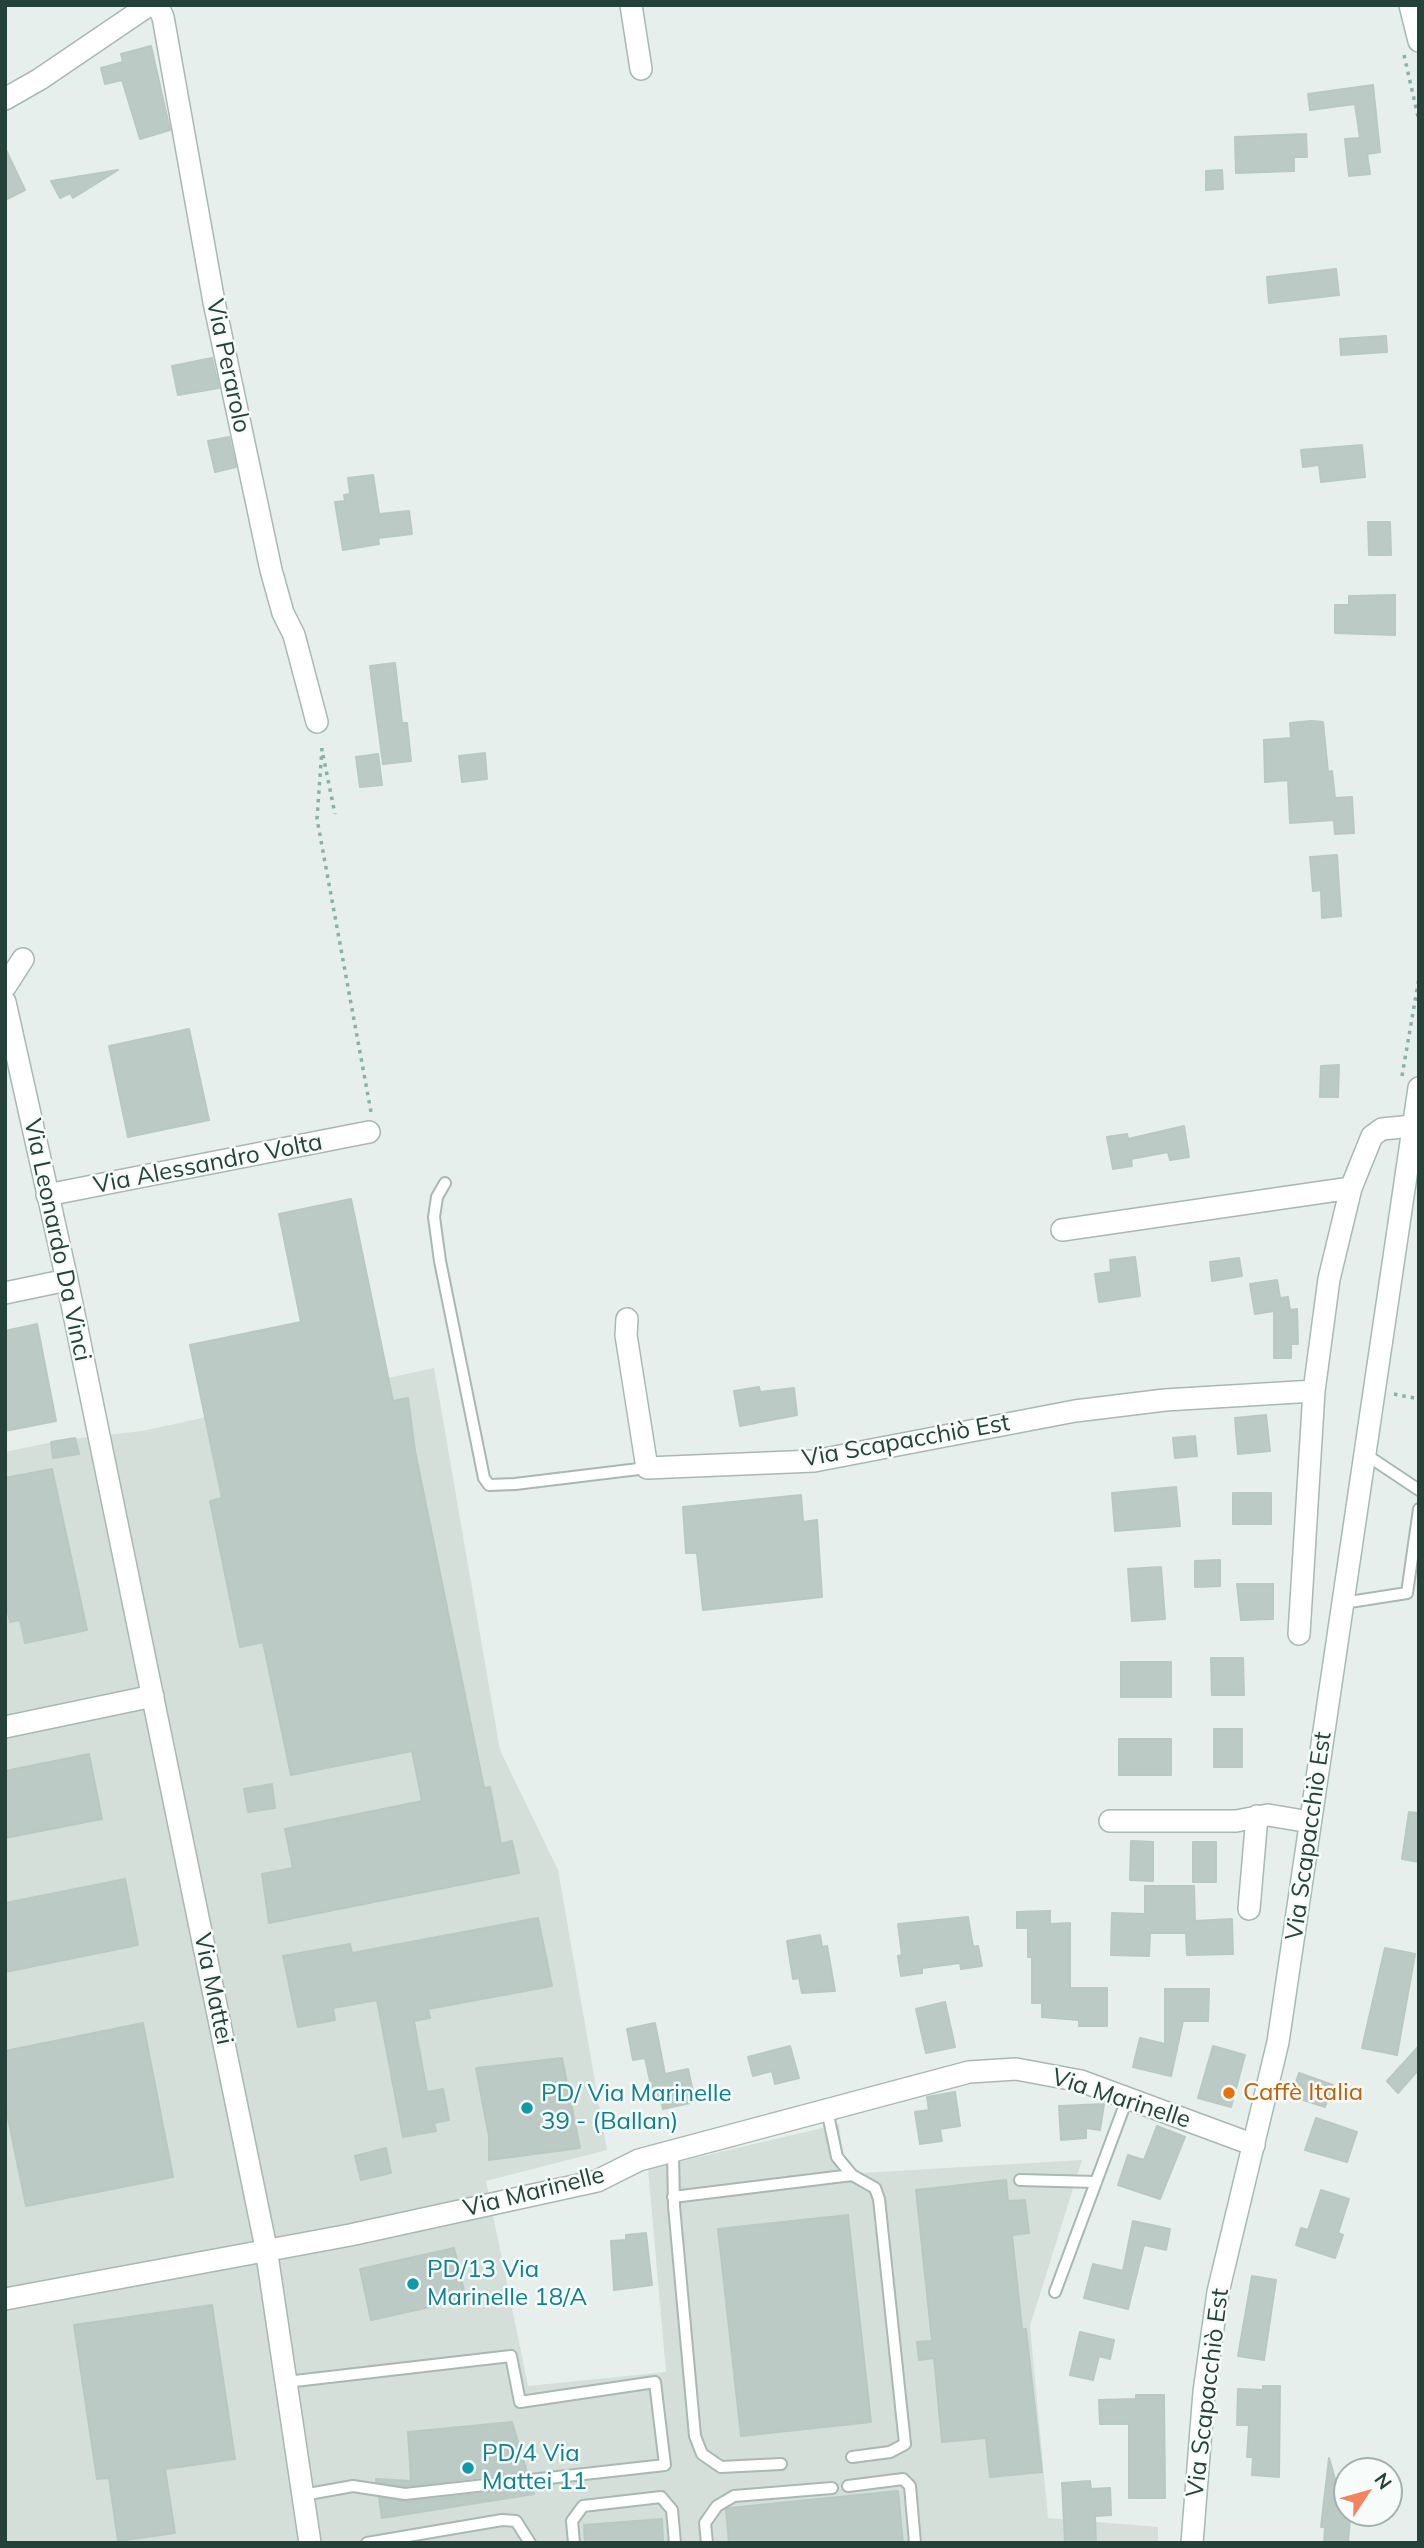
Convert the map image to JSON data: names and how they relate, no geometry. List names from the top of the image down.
{
  "streets": {
    "street": [
      "Via Perarolo",
      "Via Alessandro Volta",
      "Via Leonardo Da Vinci",
      "Via Scapacchiò Est",
      "Via Mattei",
      "Via Marinelle"
    ]
  },
  "crossings": [
    ["Via Alessandro Volta", "Via Leonardo Da Vinci"],
    ["Via Leonardo Da Vinci", "Via Mattei"],
    ["Via Scapacchiò Est", "Via Marinelle"],
    ["Via Mattei", "Via Marinelle"]
  ],
  "places": [
    "Caffè Italia",
    "PD/ Via Marinelle 39 - (Ballan)",
    "PD/13 Via Marinelle 18/A",
    "PD/4 Via Mattei 11"
  ],
  "north": "top right"
}
